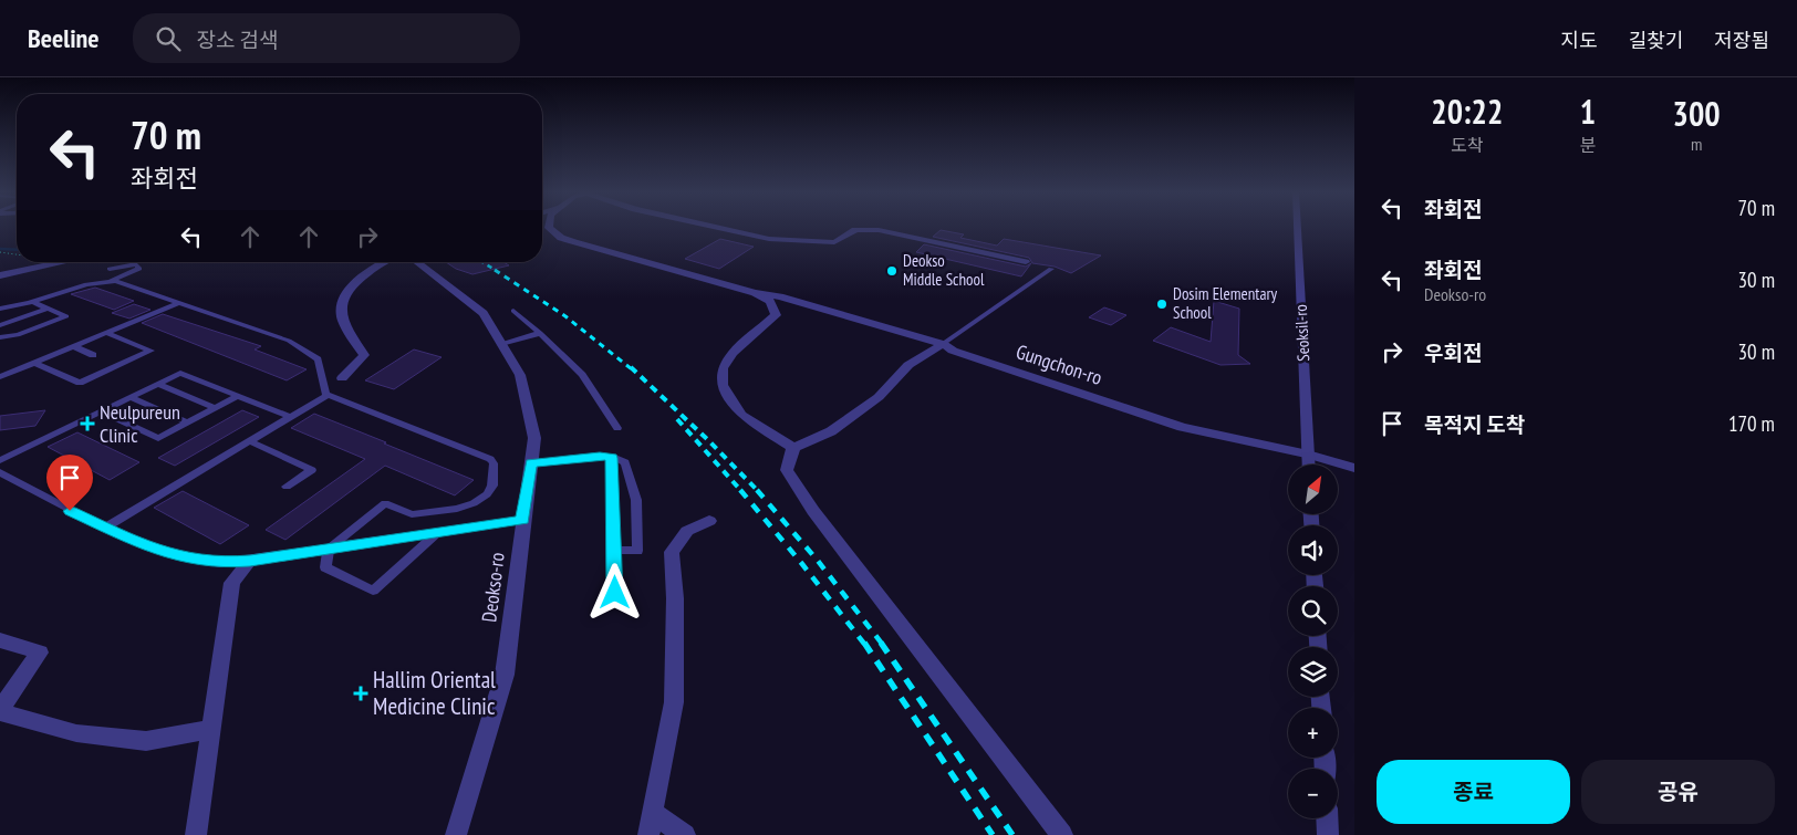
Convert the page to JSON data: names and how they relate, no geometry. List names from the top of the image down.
{
  "streets": {
    "street": ["Seoksil-ro", "Gungchon-ro", "Deokso-ro"]
  },
  "crossings": [
    ["Seoksil-ro", "Gungchon-ro"]
  ],
  "places": {
    "other": ["Deokso Middle School", "Dosim Elementary School"],
    "health": ["Neulpureun Clinic", "Hallim Oriental Medicine Clinic"]
  },
  "north": "top right",
  "page": {
    "header": "Beeline",
    "search": "장소 검색",
    "nav": ["지도", "길찾기", "저장됨"],
    "eta": [
      "20:22",
      "도착",
      "1",
      "분",
      "300",
      "m"
    ],
    "turn": ["70 m", "좌회전"],
    "list": [
      {
        "name": "좌회전",
        "value": "70 m"
      },
      {
        "name": "좌회전",
        "note": "Deokso-ro",
        "value": "30 m"
      },
      {
        "name": "우회전",
        "value": "30 m"
      },
      {
        "name": "목적지 도착",
        "value": "170 m"
      }
    ],
    "map_buttons": ["+", "−"],
    "buttons": ["종료", "공유"]
  }
}
